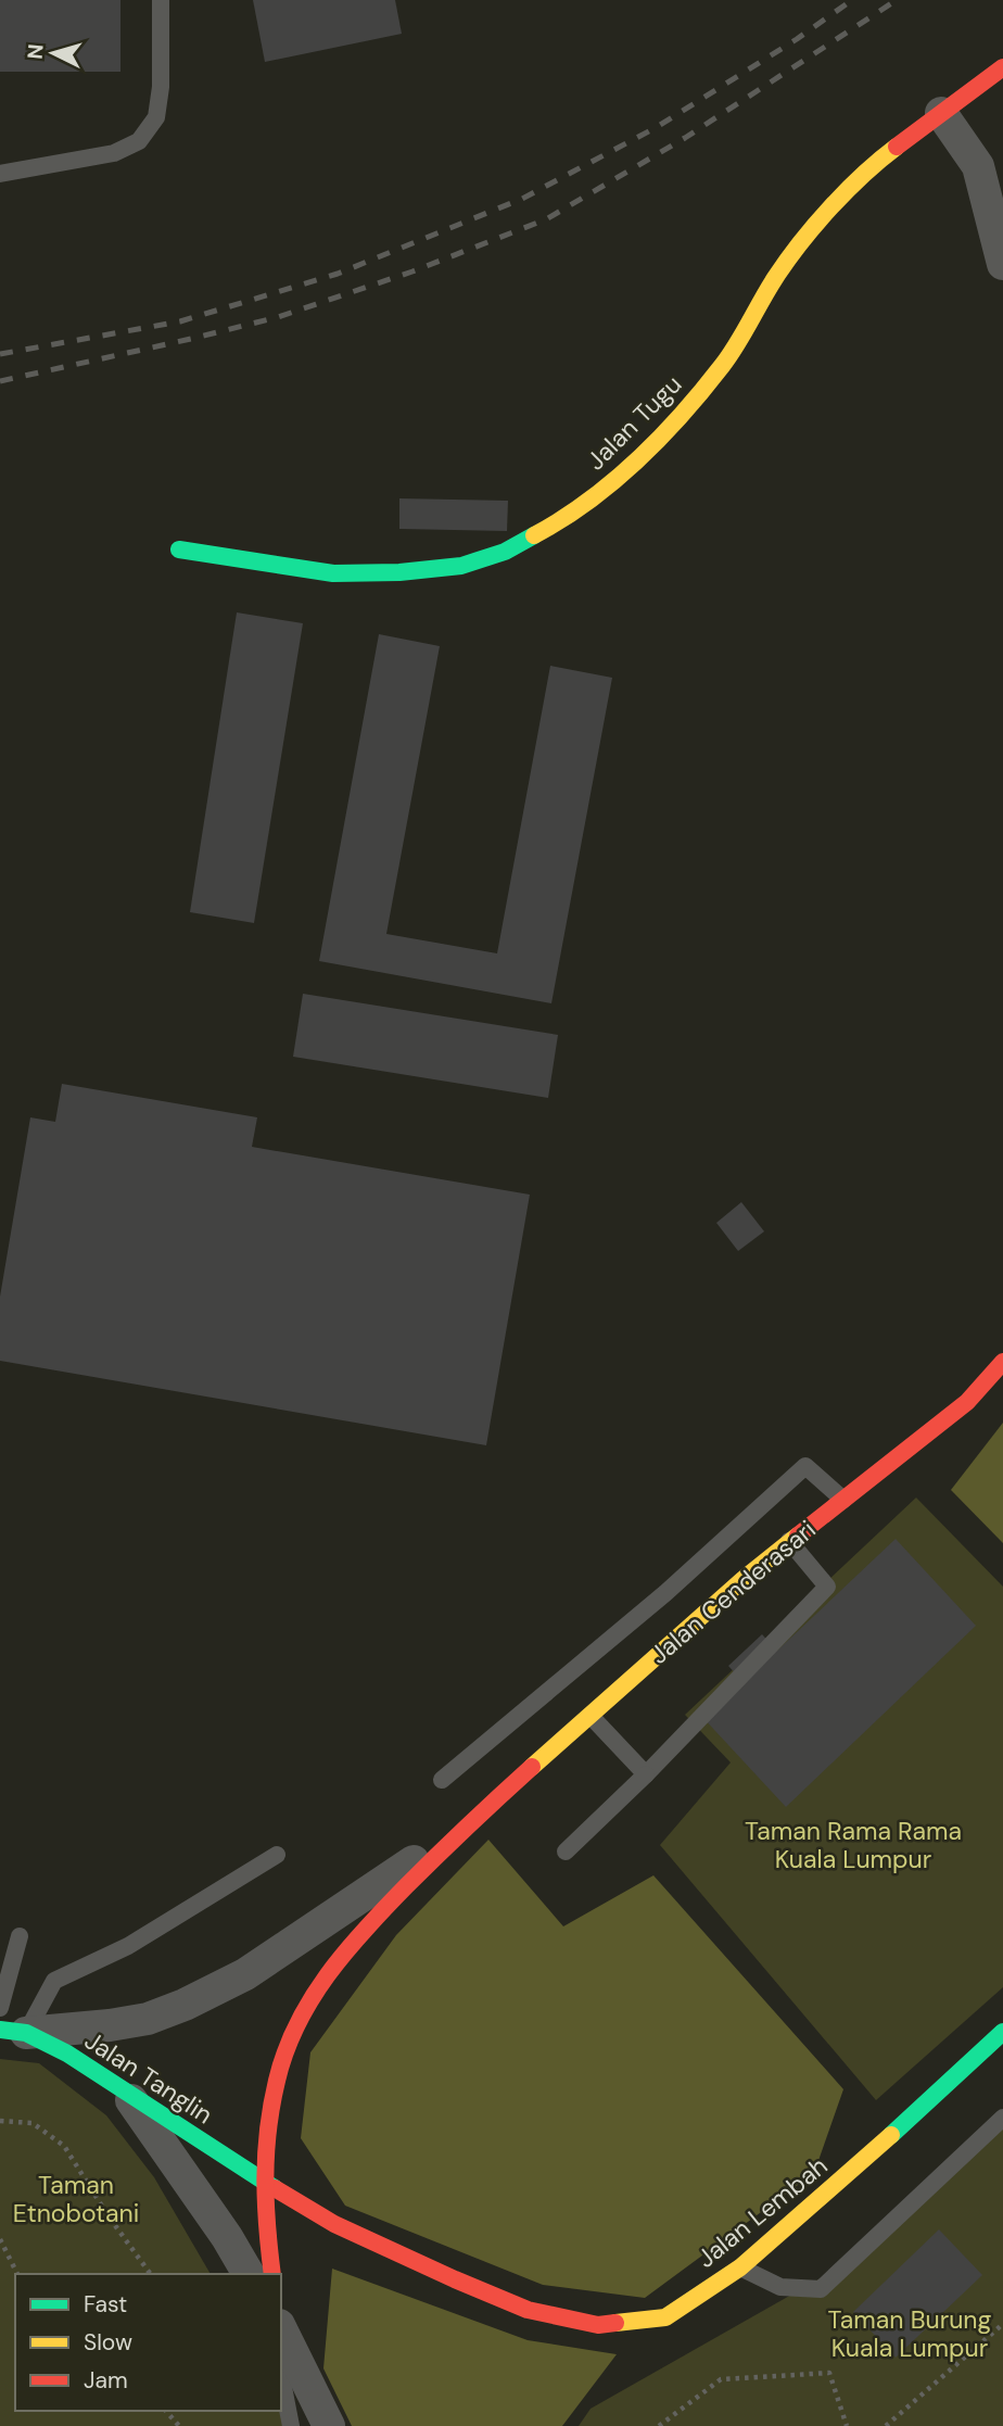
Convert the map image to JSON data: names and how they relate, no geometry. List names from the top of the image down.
{
  "streets": {
    "street": [
      "Jalan Tugu",
      "Jalan Cenderasari",
      "Jalan Tanglin",
      "Jalan Lembah"
    ]
  },
  "crossings": [
    ["Jalan Cenderasari", "Jalan Tanglin"],
    ["Jalan Cenderasari", "Jalan Lembah"],
    ["Jalan Tanglin", "Jalan Lembah"]
  ],
  "parks": ["Taman Rama Rama Kuala Lumpur", "Taman Etnobotani", "Taman Burung Kuala Lumpur"],
  "legend": ["Fast", "Slow", "Jam"],
  "north": "left"
}
